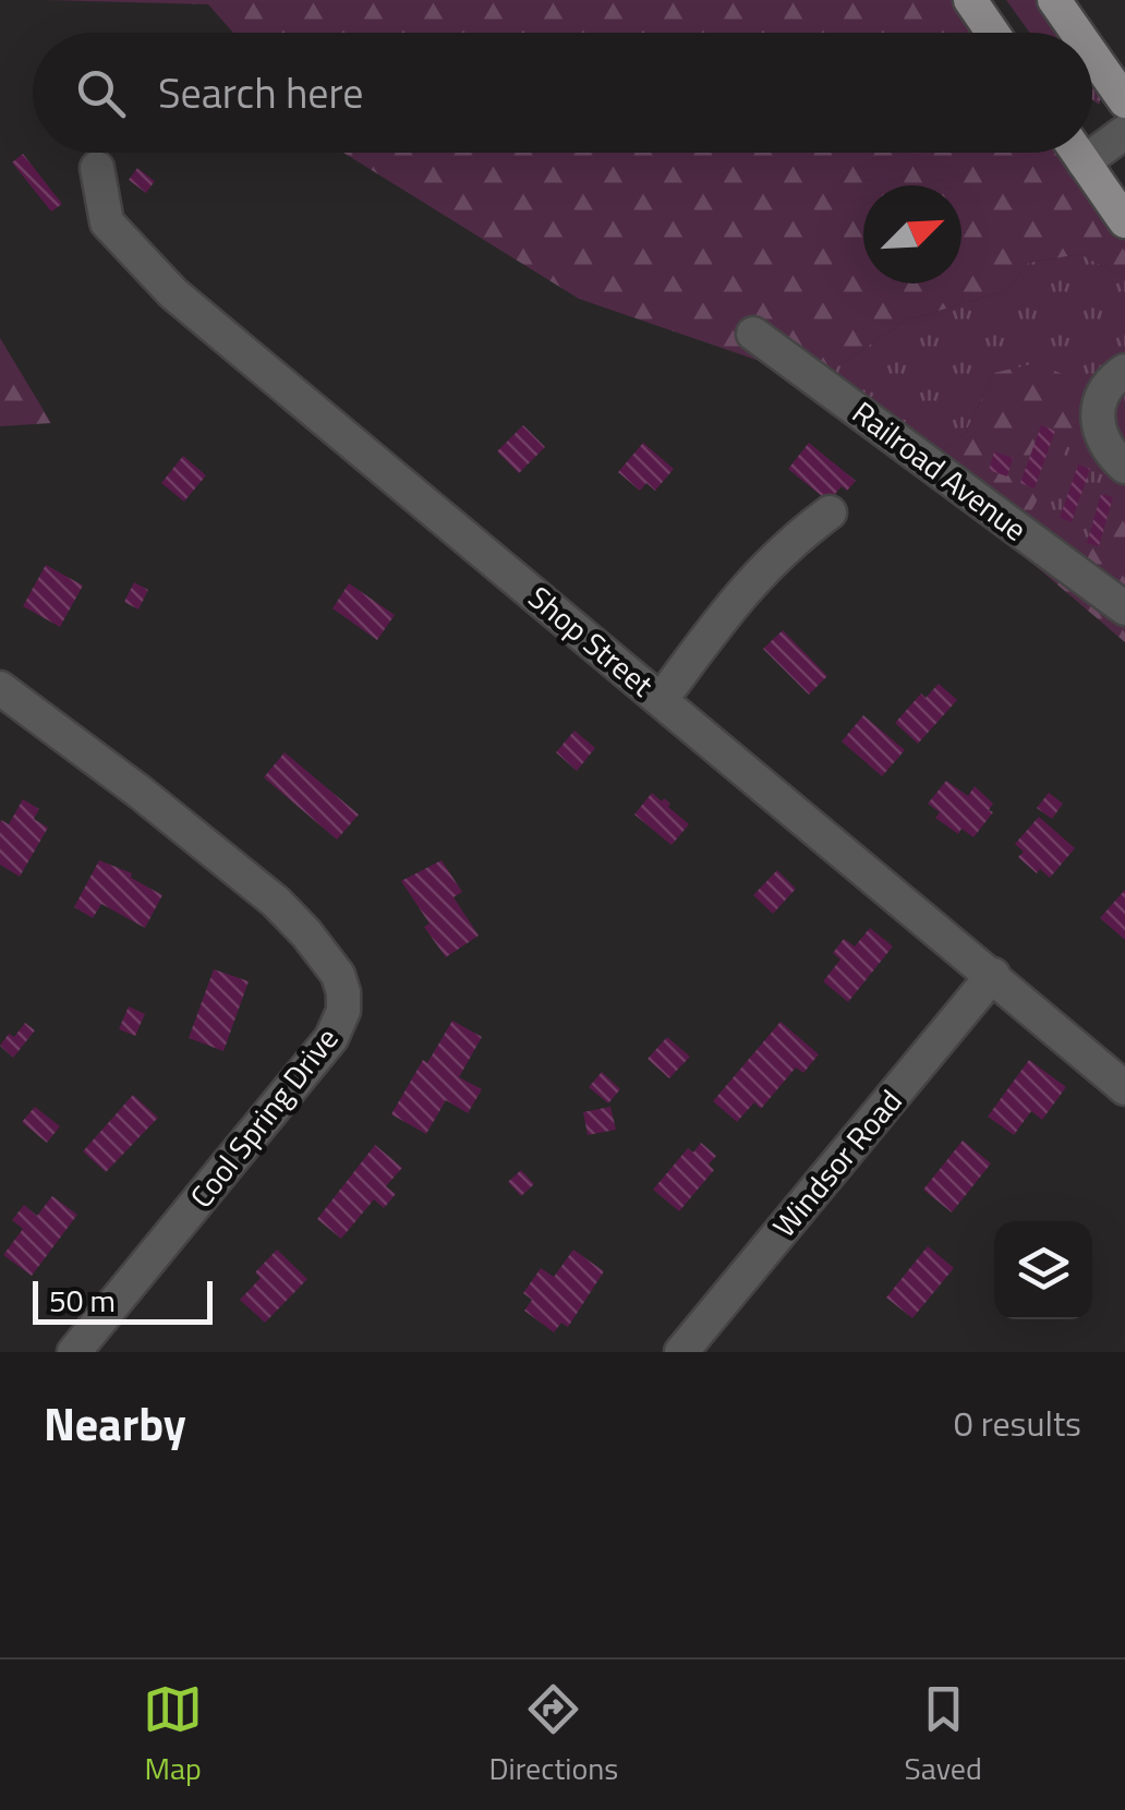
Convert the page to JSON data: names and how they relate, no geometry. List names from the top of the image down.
{
  "streets": {
    "street": [
      "Railroad Avenue",
      "Shop Street",
      "Cool Spring Drive",
      "Windsor Road"
    ]
  },
  "crossings": [
    ["Shop Street", "Windsor Road"]
  ],
  "scale_bar": "50 m",
  "north": "top right",
  "page": {
    "search": "Search here",
    "scale": "50 m",
    "heading": ["Nearby", "0 results"],
    "nav": ["Map", "Directions", "Saved"]
  }
}
